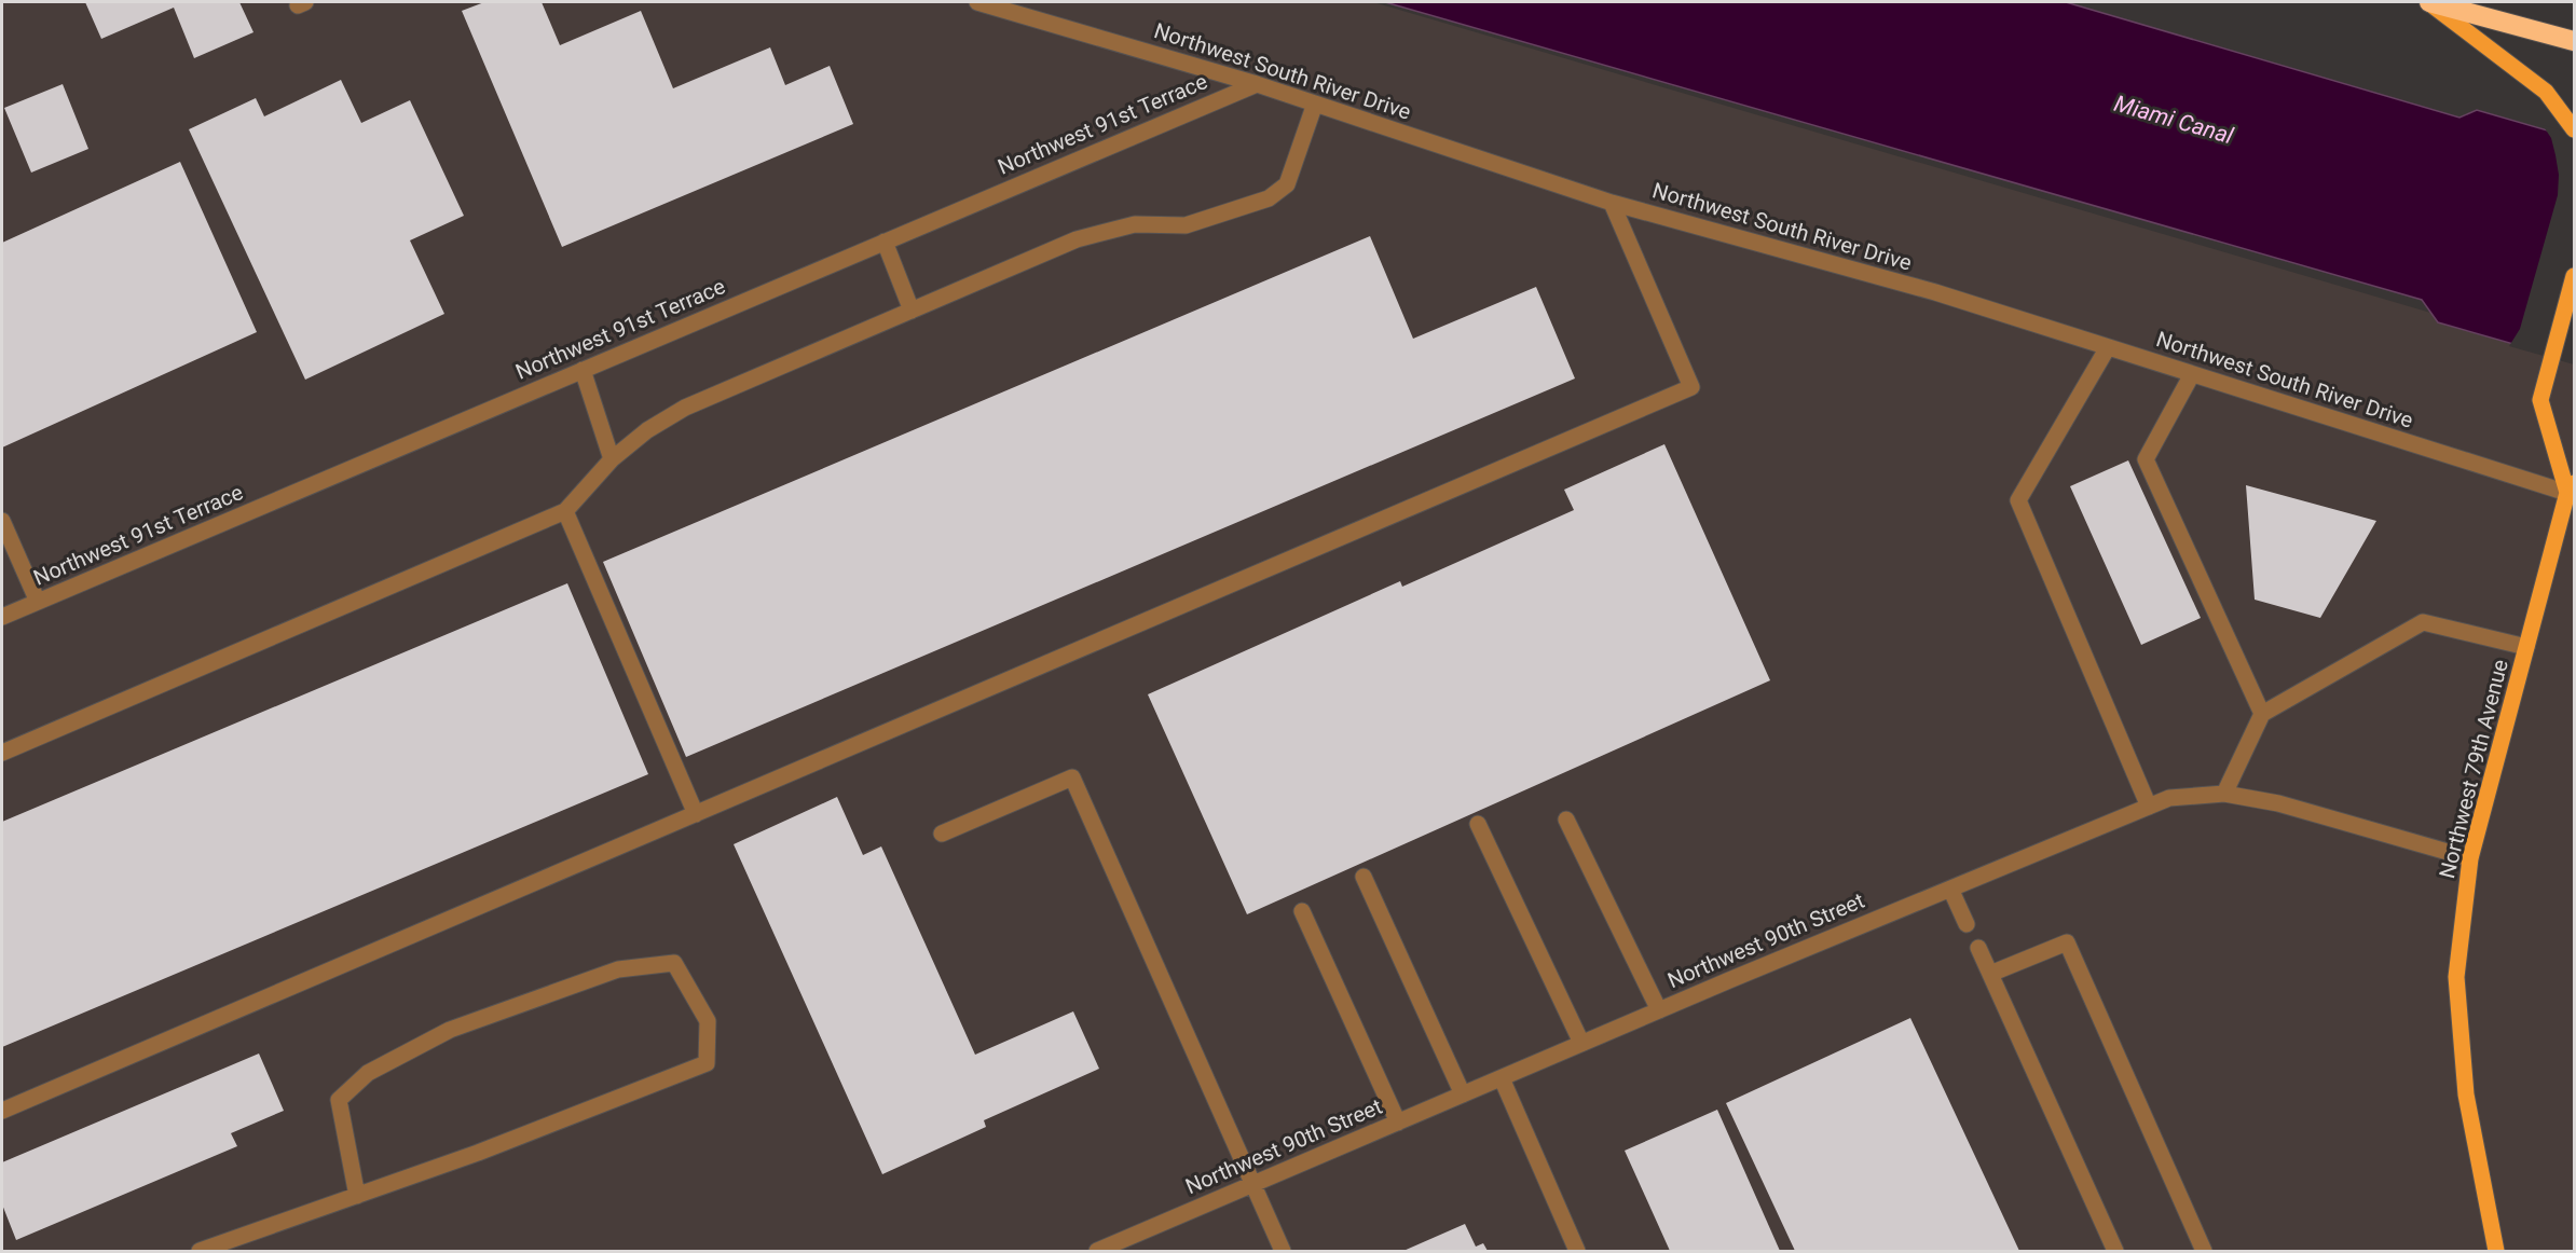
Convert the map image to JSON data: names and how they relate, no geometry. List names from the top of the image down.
{
  "streets": {
    "main road": ["Northwest 79th Avenue"],
    "street": ["Northwest South River Drive", "Northwest 91st Terrace", "Northwest 90th Street"]
  },
  "crossings": [
    ["Northwest South River Drive", "Northwest 91st Terrace"],
    ["Northwest South River Drive", "Northwest 79th Avenue"],
    ["Northwest 79th Avenue", "Northwest 90th Street"]
  ],
  "water": ["Miami Canal"]
}
